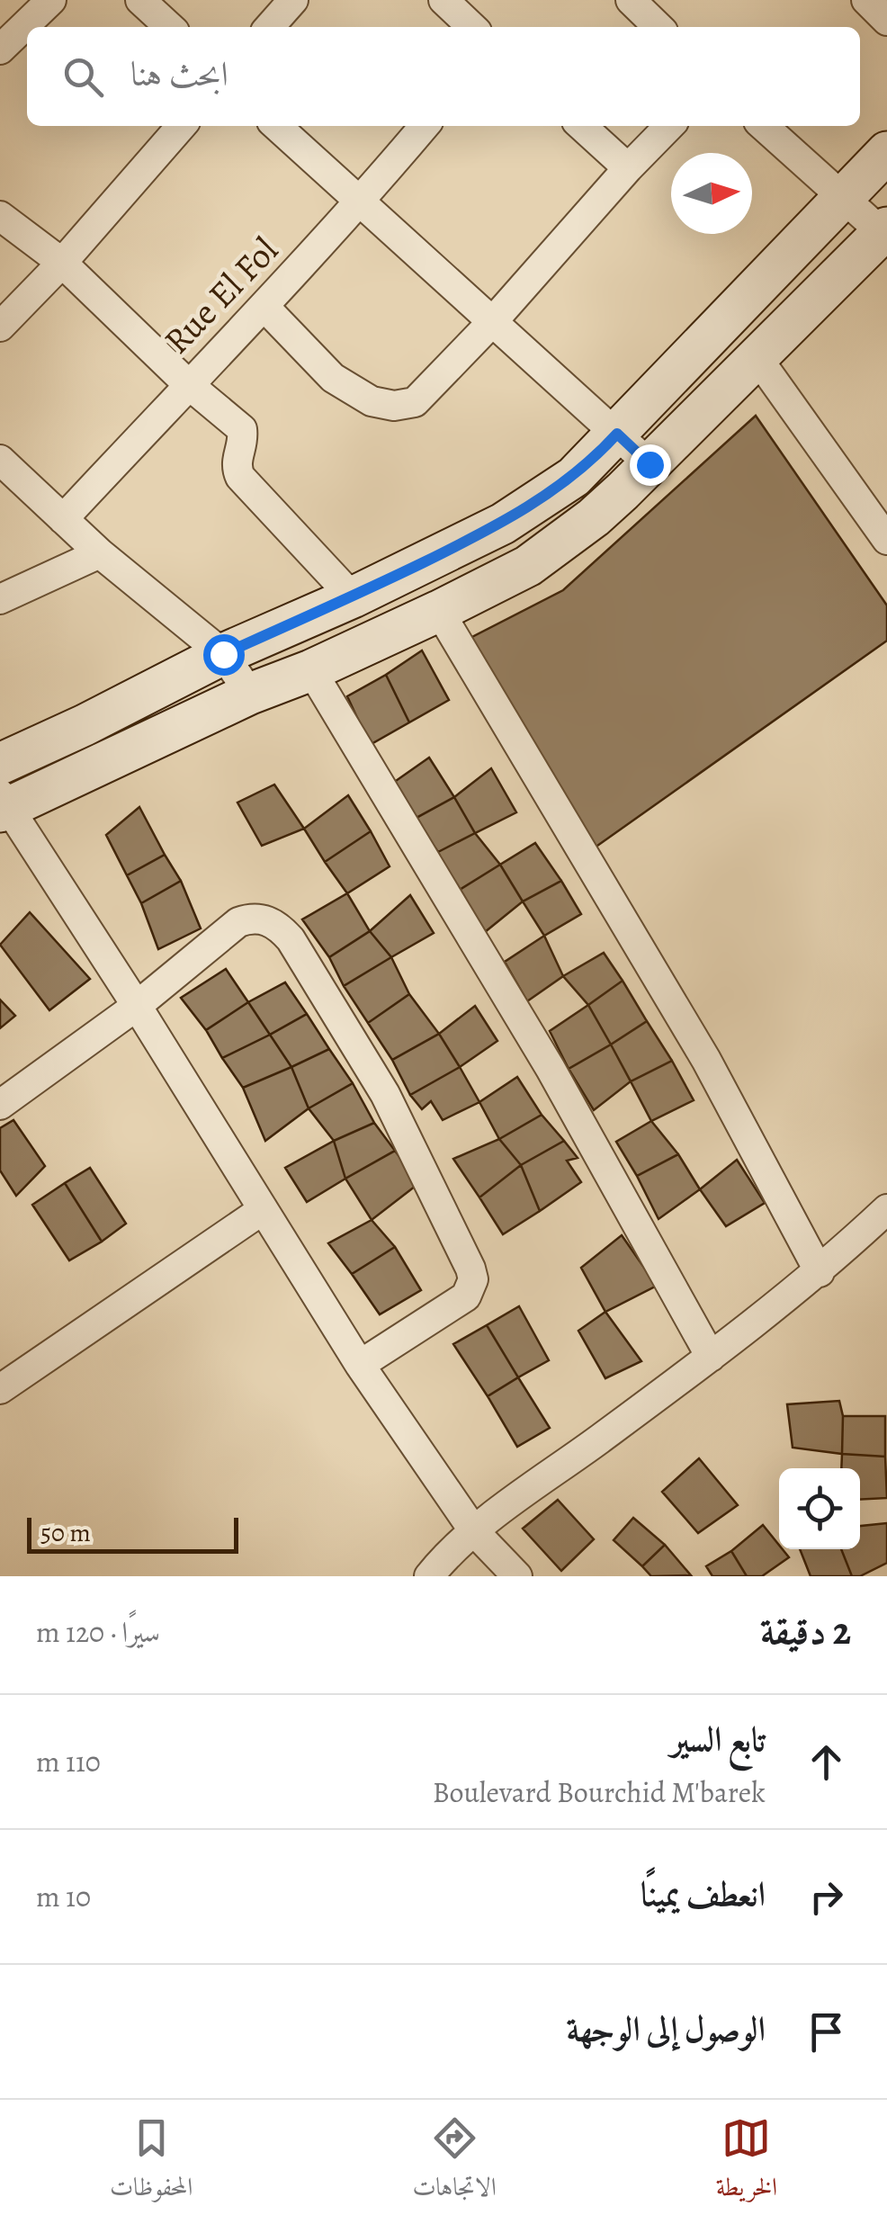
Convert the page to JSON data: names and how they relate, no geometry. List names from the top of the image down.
{
  "streets": {
    "street": ["Rue El Fol"]
  },
  "scale_bar": "50 m",
  "north": "right",
  "page": {
    "search": "ابحث هنا",
    "scale": "50 m",
    "heading": ["2 دقيقة", "سيرًا · 120 m"],
    "list": [
      ["تابع السير", "Boulevard Bourchid M'barek", "110 m"],
      ["انعطف يمينًا", "10 m"],
      "الوصول إلى الوجهة"
    ],
    "nav": ["الخريطة", "الاتجاهات", "المحفوظات"]
  }
}
